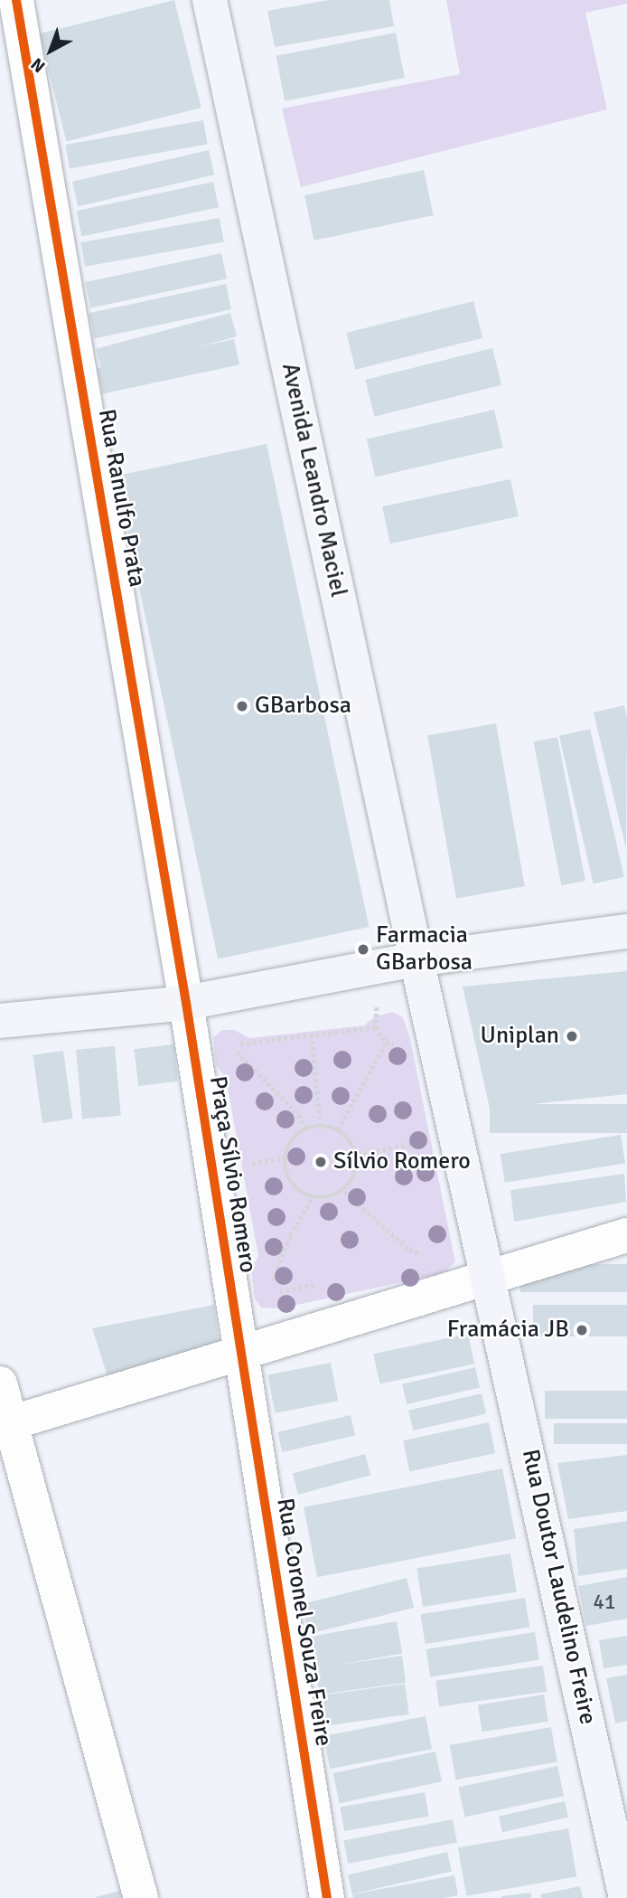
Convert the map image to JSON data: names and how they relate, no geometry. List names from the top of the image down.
{
  "streets": {
    "main road": ["Avenida Leandro Maciel", "Rua Doutor Laudelino Freire"],
    "street": ["Rua Ranulfo Prata", "Praça Sílvio Romero", "Rua Coronel Souza Freire"]
  },
  "crossings": [
    ["Rua Ranulfo Prata", "Praça Sílvio Romero"],
    ["Praça Sílvio Romero", "Rua Coronel Souza Freire"]
  ],
  "places": [
    "GBarbosa",
    "Farmacia GBarbosa",
    "Uniplan",
    "Sílvio Romero",
    "Framácia JB"
  ],
  "house_numbers": ["41"],
  "north": "bottom left"
}
